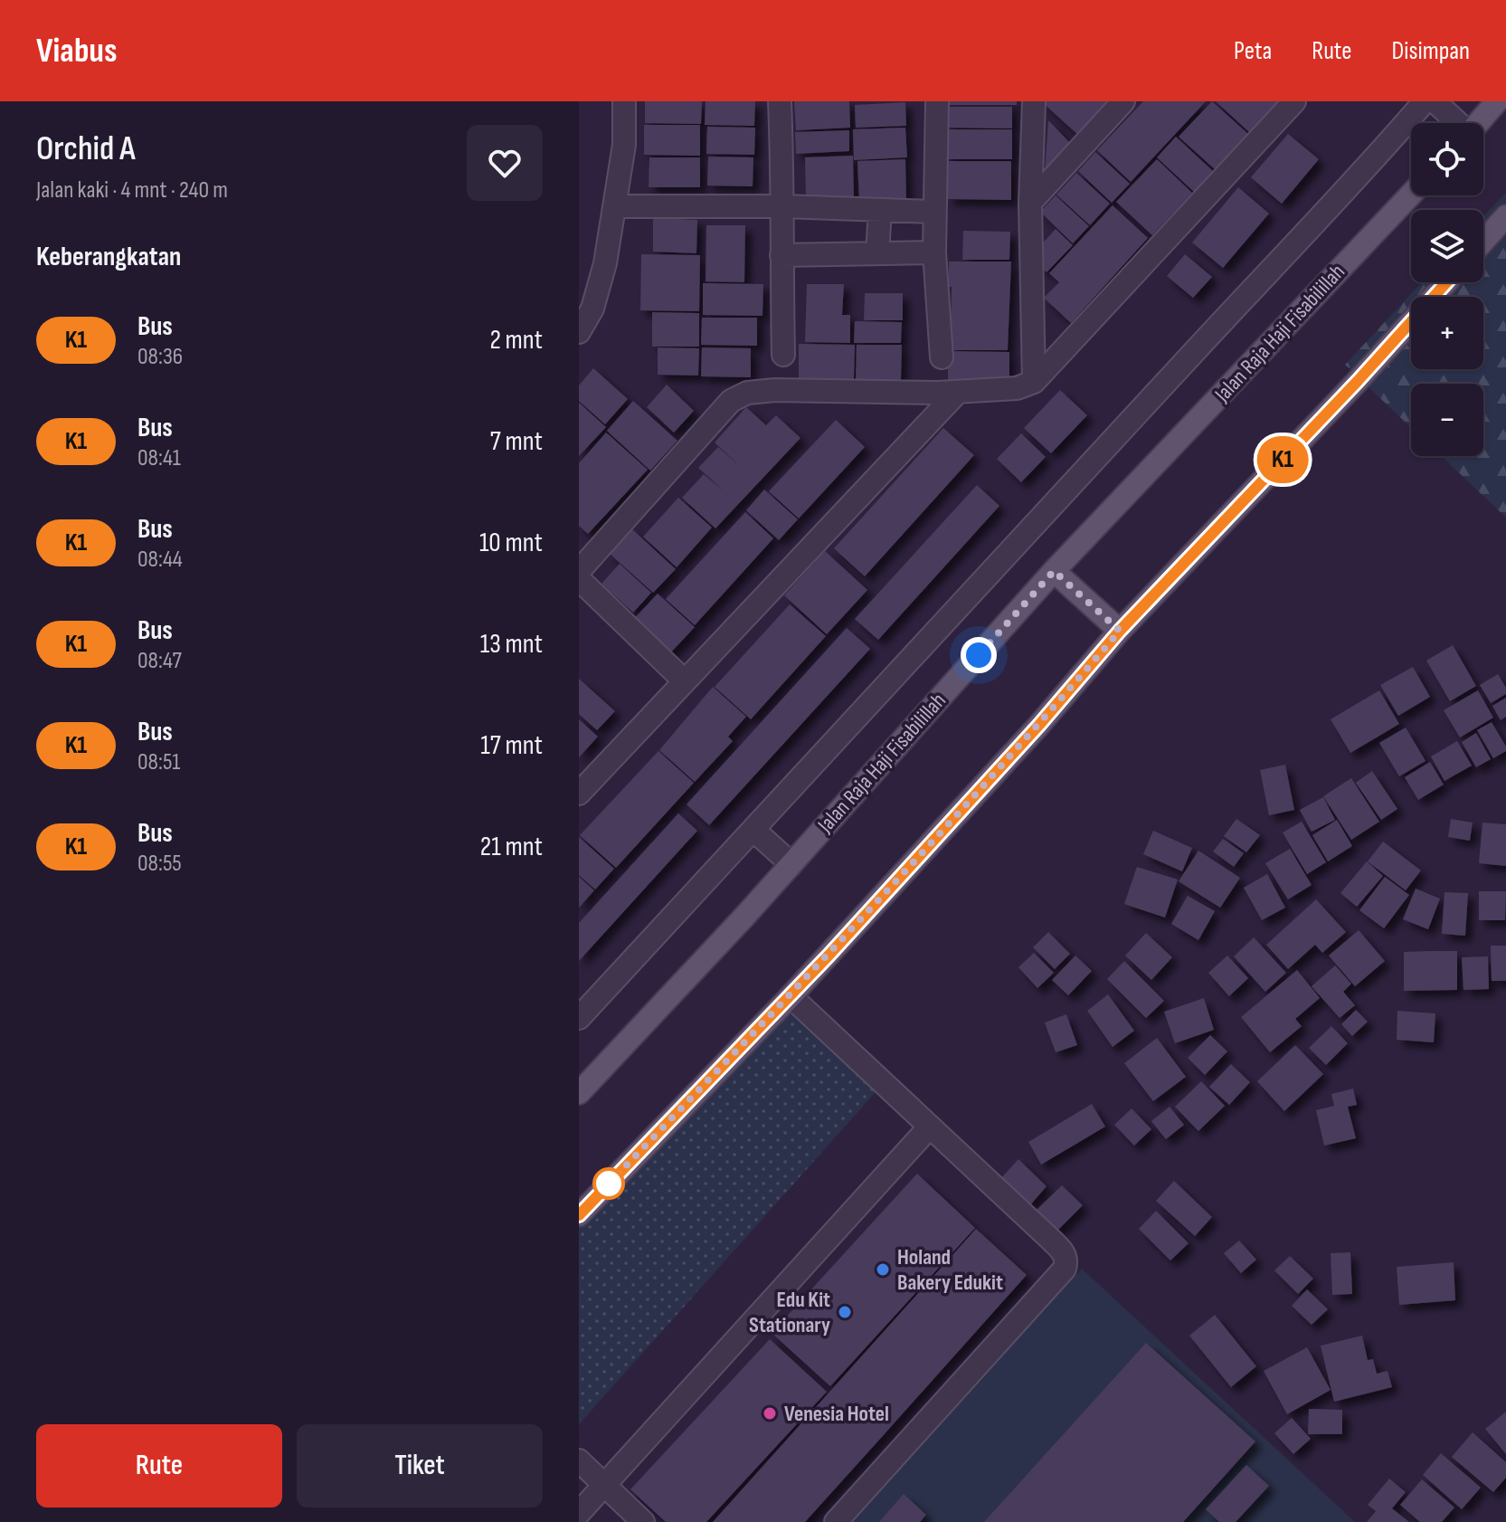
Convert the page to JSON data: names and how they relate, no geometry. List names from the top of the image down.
{
  "streets": {
    "main road": ["Jalan Raja Haji Fisabilillah"]
  },
  "places": ["Holand Bakery Edukit", "Edu Kit Stationary", "Venesia Hotel"],
  "lines": ["bus line K1"],
  "page": {
    "header": "Viabus",
    "nav": ["Peta", "Rute", "Disimpan"],
    "heading": [
      ["Orchid A", "Jalan kaki · 4 mnt · 240 m"],
      "Keberangkatan"
    ],
    "on_map": "K1",
    "map_buttons": ["+", "−"],
    "list": [
      {
        "mark": "K1",
        "name": "Bus",
        "note": "08:36",
        "value": "2 mnt"
      },
      {
        "mark": "K1",
        "name": "Bus",
        "note": "08:41",
        "value": "7 mnt"
      },
      {
        "mark": "K1",
        "name": "Bus",
        "note": "08:44",
        "value": "10 mnt"
      },
      {
        "mark": "K1",
        "name": "Bus",
        "note": "08:47",
        "value": "13 mnt"
      },
      {
        "mark": "K1",
        "name": "Bus",
        "note": "08:51",
        "value": "17 mnt"
      },
      {
        "mark": "K1",
        "name": "Bus",
        "note": "08:55",
        "value": "21 mnt"
      }
    ],
    "buttons": ["Rute", "Tiket"]
  }
}
